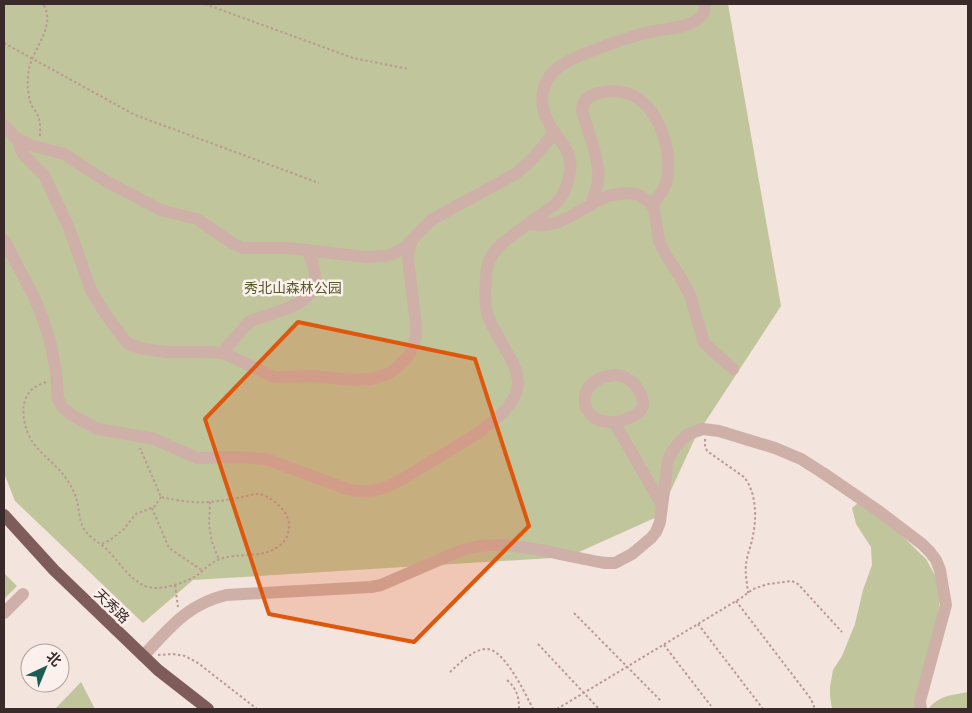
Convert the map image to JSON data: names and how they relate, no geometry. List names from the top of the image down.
{
  "streets": {
    "main road": ["天秀路"]
  },
  "parks": ["秀北山森林公园"],
  "north": "top right"
}
